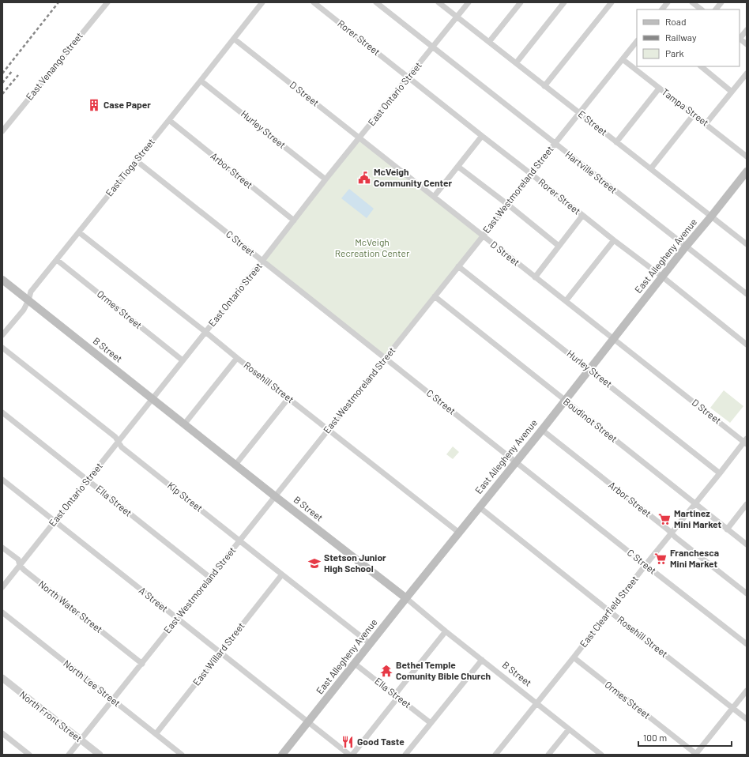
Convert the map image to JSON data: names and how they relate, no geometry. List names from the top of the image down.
{
  "streets": {
    "main road": ["East Allegheny Avenue", "B Street"],
    "street": [
      "Rorer Street",
      "East Venango Street",
      "D Street",
      "East Ontario Street",
      "Tampa Street",
      "E Street",
      "Hurley Street",
      "East Tioga Street",
      "Arbor Street",
      "Hartville Street",
      "East Westmoreland Street",
      "C Street",
      "Ormes Street",
      "Rosehill Street",
      "Boudinot Street",
      "Kip Street",
      "Ella Street",
      "A Street",
      "North Water Street",
      "East Clearfield Street",
      "East Willard Street",
      "North Lee Street",
      "North Front Street"
    ]
  },
  "crossings": [
    ["Rorer Street", "East Ontario Street"],
    ["Rorer Street", "East Westmoreland Street"],
    ["Rorer Street", "East Allegheny Avenue"],
    ["D Street", "East Ontario Street"],
    ["D Street", "East Tioga Street"],
    ["D Street", "East Westmoreland Street"],
    ["D Street", "East Allegheny Avenue"],
    ["D Street", "East Clearfield Street"],
    ["East Ontario Street", "E Street"],
    ["East Ontario Street", "Hurley Street"],
    ["East Ontario Street", "Arbor Street"],
    ["East Ontario Street", "Hartville Street"],
    ["East Ontario Street", "C Street"],
    ["East Ontario Street", "Ormes Street"],
    ["East Ontario Street", "B Street"],
    ["East Ontario Street", "Rosehill Street"],
    ["East Ontario Street", "Kip Street"],
    ["East Ontario Street", "Ella Street"],
    ["East Ontario Street", "A Street"],
    ["East Ontario Street", "North Water Street"],
    ["Tampa Street", "East Westmoreland Street"],
    ["E Street", "East Westmoreland Street"],
    ["E Street", "East Allegheny Avenue"],
    ["Hurley Street", "East Tioga Street"],
    ["Hurley Street", "East Westmoreland Street"],
    ["Hurley Street", "East Allegheny Avenue"],
    ["Hurley Street", "East Clearfield Street"],
    ["East Tioga Street", "Arbor Street"],
    ["East Tioga Street", "C Street"],
    ["East Tioga Street", "Ormes Street"],
    ["East Tioga Street", "B Street"],
    ["East Tioga Street", "Rosehill Street"],
    ["Arbor Street", "East Allegheny Avenue"],
    ["Arbor Street", "East Clearfield Street"],
    ["Hartville Street", "East Westmoreland Street"],
    ["Hartville Street", "East Allegheny Avenue"],
    ["East Westmoreland Street", "C Street"],
    ["East Westmoreland Street", "B Street"],
    ["East Westmoreland Street", "Rosehill Street"],
    ["East Westmoreland Street", "Boudinot Street"],
    ["East Westmoreland Street", "Kip Street"],
    ["East Westmoreland Street", "Ella Street"],
    ["East Westmoreland Street", "A Street"],
    ["East Westmoreland Street", "North Water Street"],
    ["East Westmoreland Street", "North Lee Street"],
    ["East Westmoreland Street", "North Front Street"],
    ["C Street", "East Allegheny Avenue"],
    ["C Street", "East Clearfield Street"],
    ["East Allegheny Avenue", "B Street"],
    ["East Allegheny Avenue", "Rosehill Street"],
    ["East Allegheny Avenue", "Boudinot Street"],
    ["East Allegheny Avenue", "Kip Street"],
    ["East Allegheny Avenue", "Ella Street"],
    ["East Allegheny Avenue", "A Street"],
    ["Ormes Street", "East Clearfield Street"],
    ["B Street", "East Clearfield Street"],
    ["Rosehill Street", "East Clearfield Street"],
    ["Boudinot Street", "East Clearfield Street"],
    ["Kip Street", "East Willard Street"],
    ["A Street", "East Willard Street"],
    ["East Willard Street", "North Lee Street"]
  ],
  "parks": ["McVeigh Recreation Center"],
  "places": {
    "building": ["Case Paper"],
    "public building": ["McVeigh Community Center"],
    "supermarket": ["Martinez Mini Market", "Franchesca Mini Market"],
    "school or university": ["Stetson Junior High School"],
    "temple": ["Bethel Temple Comunity Bible Church"],
    "restaurant": ["Good Taste"]
  },
  "legend": ["Road", "Railway", "Park"],
  "scale_bar": "100 m"
}
